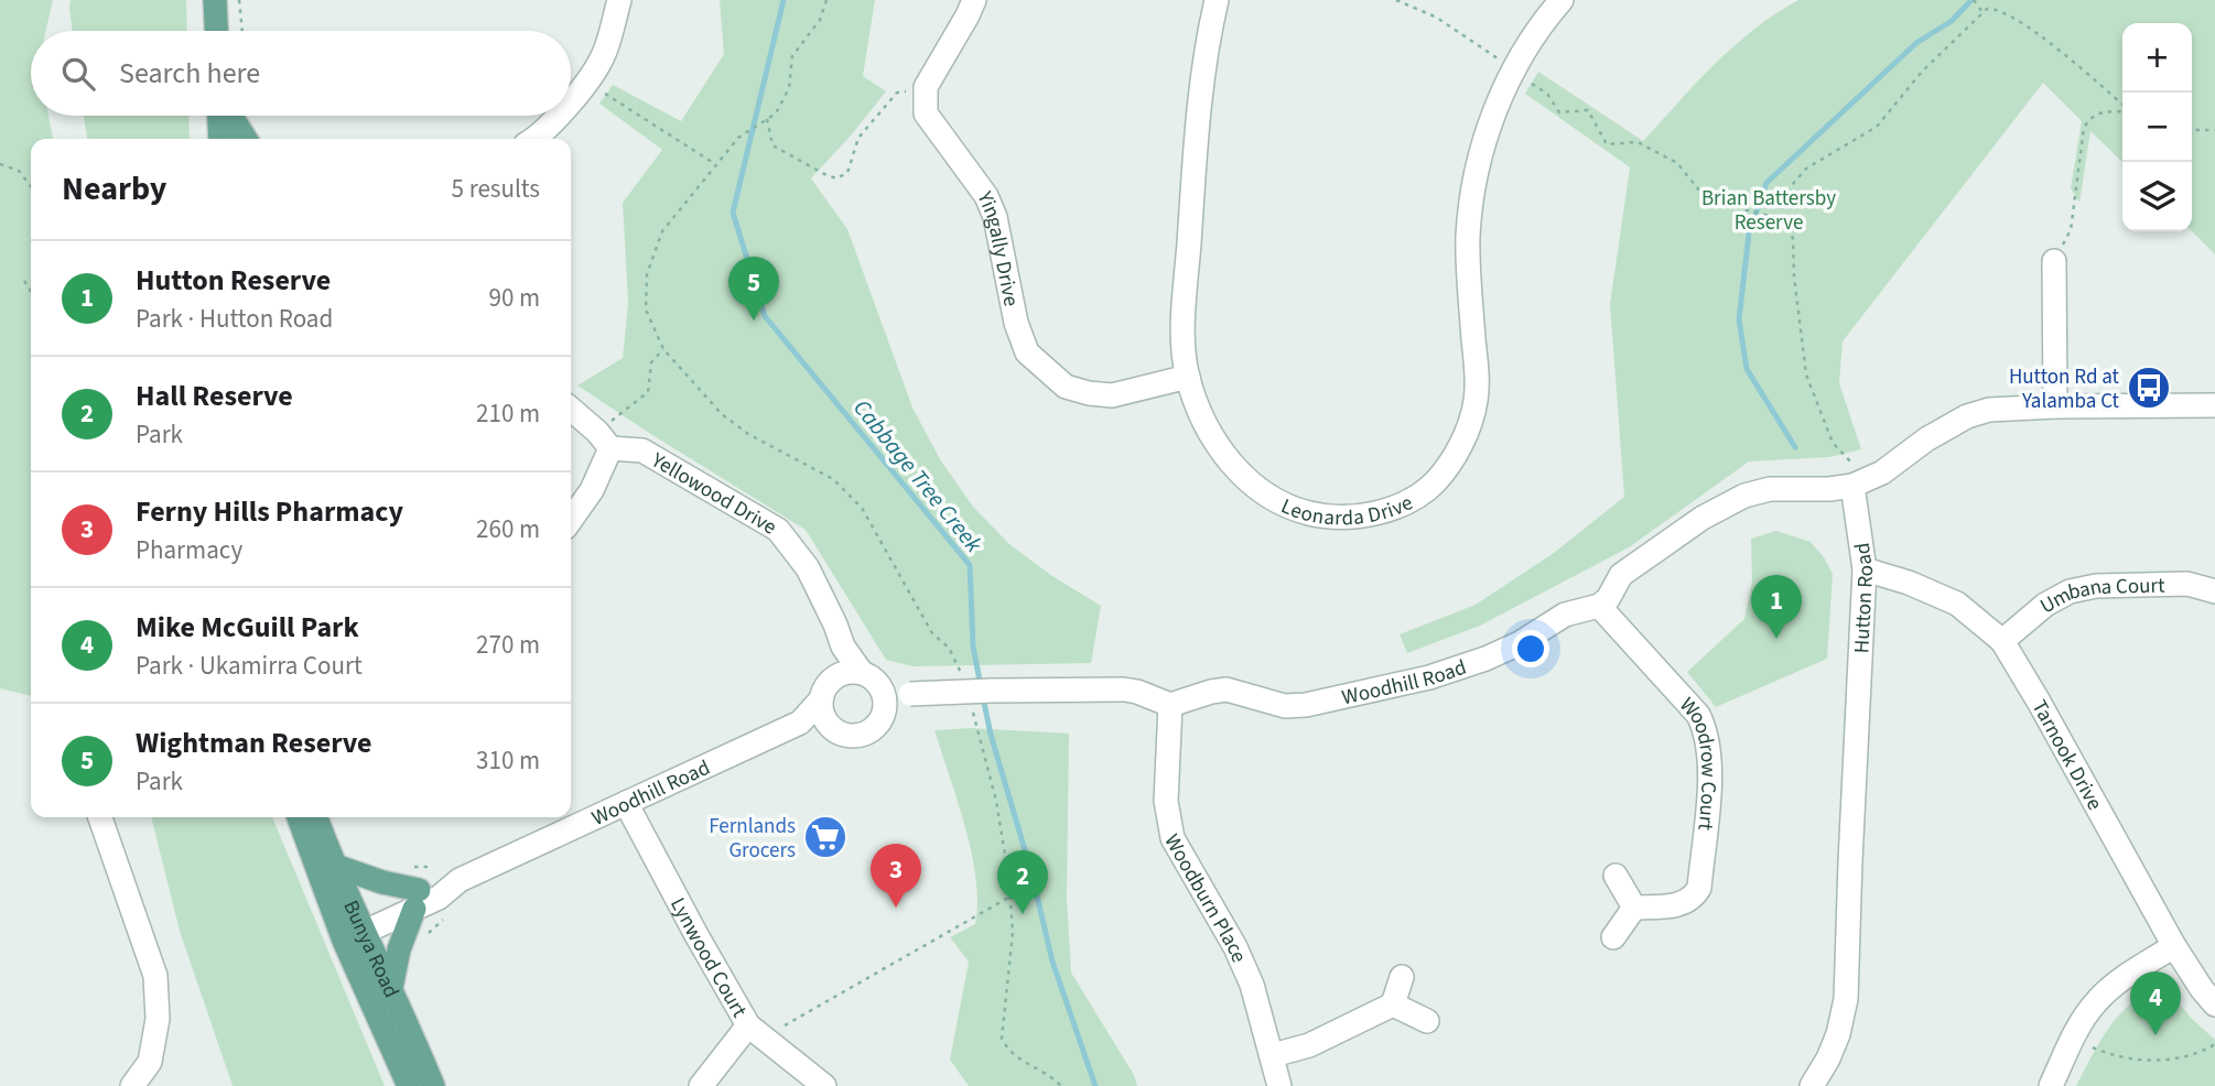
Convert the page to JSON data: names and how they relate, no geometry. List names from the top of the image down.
{
  "streets": {
    "main road": ["Bunya Road"],
    "street": [
      "Yingally Drive",
      "Yellowood Drive",
      "Leonarda Drive",
      "Hutton Road",
      "Umbana Court",
      "Woodhill Road",
      "Tarnook Drive",
      "Woodrow Court",
      "Woodburn Place",
      "Lynwood Court"
    ]
  },
  "crossings": [
    ["Yingally Drive", "Leonarda Drive"],
    ["Yellowood Drive", "Woodhill Road"],
    ["Hutton Road", "Tarnook Drive"],
    ["Umbana Court", "Tarnook Drive"],
    ["Woodhill Road", "Woodrow Court"],
    ["Woodhill Road", "Woodburn Place"],
    ["Woodhill Road", "Bunya Road"],
    ["Woodhill Road", "Lynwood Court"]
  ],
  "water": ["Cabbage Tree Creek"],
  "parks": ["Brian Battersby Reserve"],
  "places": {
    "bus stop": ["Hutton Rd at Yalamba Ct"],
    "supermarket": ["Fernlands Grocers"]
  },
  "page": {
    "map_buttons": ["+", "−"],
    "search": "Search here",
    "heading": ["Nearby", "5 results"],
    "list": [
      {
        "mark": "1",
        "name": "Hutton Reserve",
        "note": "Park · Hutton Road",
        "value": "90 m"
      },
      {
        "mark": "2",
        "name": "Hall Reserve",
        "note": "Park",
        "value": "210 m"
      },
      {
        "mark": "3",
        "name": "Ferny Hills Pharmacy",
        "note": "Pharmacy",
        "value": "260 m"
      },
      {
        "mark": "4",
        "name": "Mike McGuill Park",
        "note": "Park · Ukamirra Court",
        "value": "270 m"
      },
      {
        "mark": "5",
        "name": "Wightman Reserve",
        "note": "Park",
        "value": "310 m"
      }
    ],
    "pins": [
      "5",
      "1",
      "3",
      "2",
      "4"
    ]
  }
}
